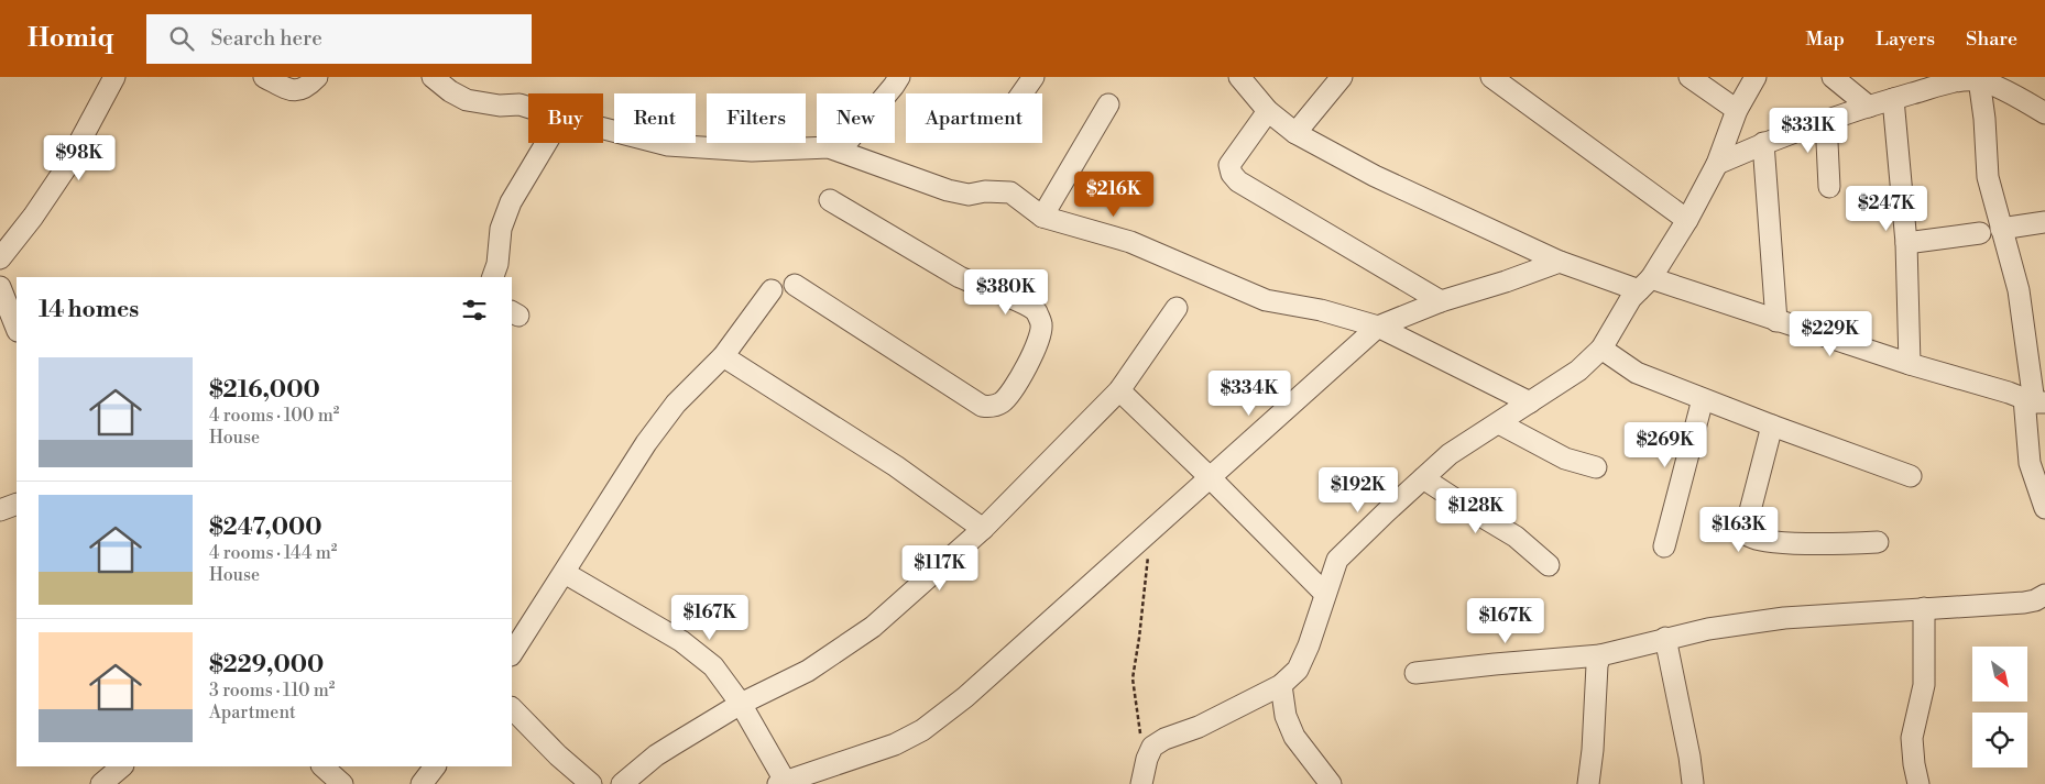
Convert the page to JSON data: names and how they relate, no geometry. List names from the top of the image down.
{
  "north": "bottom right",
  "page": {
    "header": "Homiq",
    "search": "Search here",
    "nav": ["Map", "Layers", "Share"],
    "chip": [
      "Buy",
      "Rent",
      "Filters",
      "New",
      "Apartment"
    ],
    "price": [
      "$331K",
      "$98K",
      "$216K",
      "$247K",
      "$380K",
      "$229K",
      "$334K",
      "$269K",
      "$192K",
      "$128K",
      "$163K",
      "$117K",
      "$167K",
      "$167K"
    ],
    "heading": "14 homes",
    "list": [
      {
        "name": "$216,000",
        "note": "4 rooms · 100 m² · House"
      },
      {
        "name": "$247,000",
        "note": "4 rooms · 144 m² · House"
      },
      {
        "name": "$229,000",
        "note": "3 rooms · 110 m² · Apartment"
      }
    ]
  }
}
